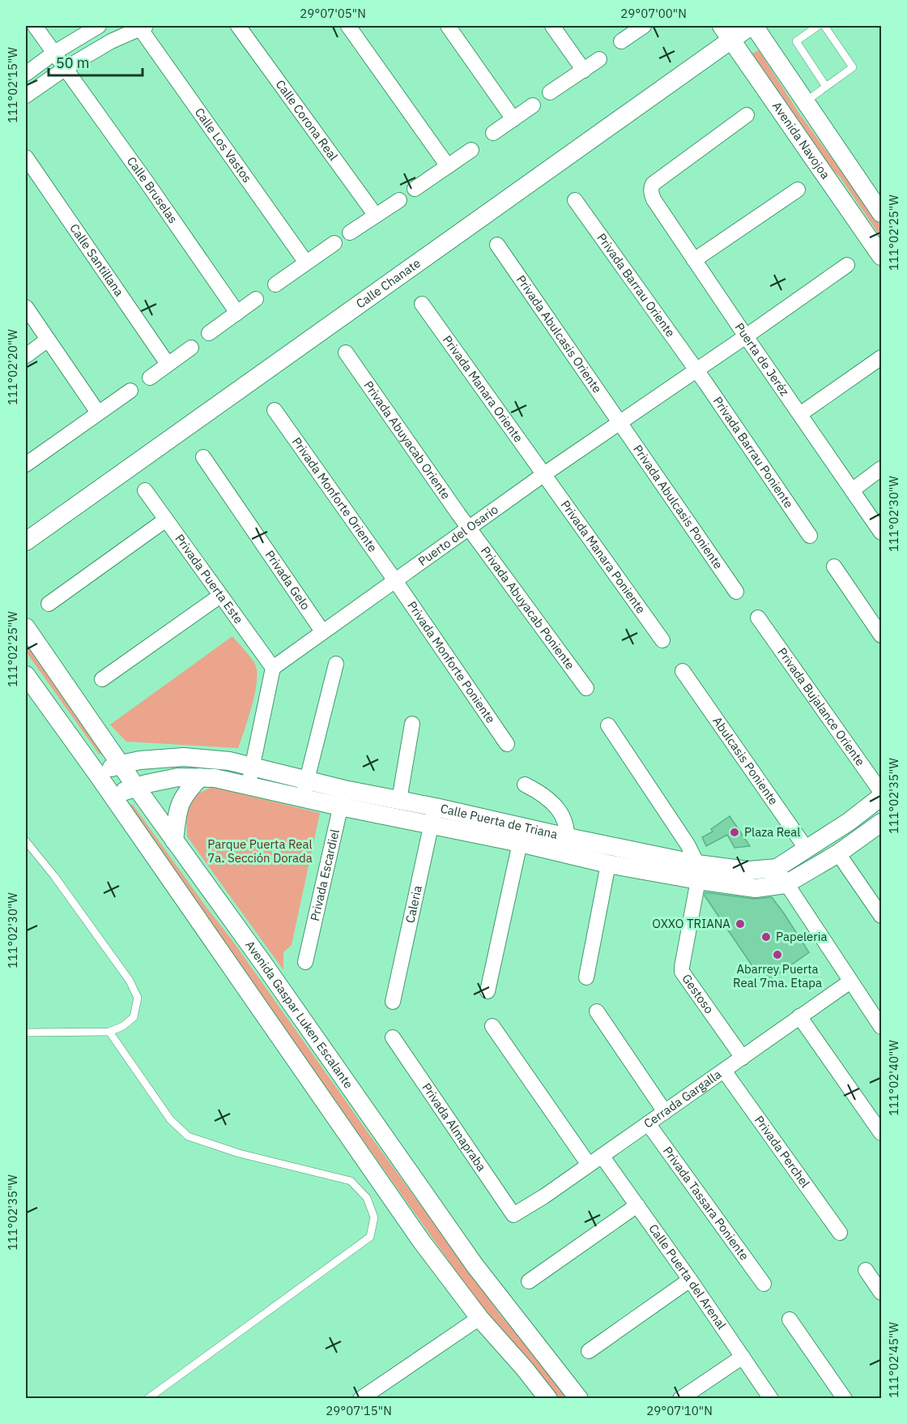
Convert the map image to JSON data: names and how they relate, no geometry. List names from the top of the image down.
{
  "streets": {
    "street": [
      "Calle Corona Real",
      "Avenida Navojoa",
      "Calle Los Vastos",
      "Calle Bruselas",
      "Calle Santillana",
      "Calle Chanate",
      "Privada Barrau Oriente",
      "Privada Abulcasis Oriente",
      "Puerta de Jeréz",
      "Privada Manara Oriente",
      "Privada Abuyacab Oriente",
      "Privada Barrau Poniente",
      "Privada Monforte Oriente",
      "Privada Abulcasis Poniente",
      "Puerto del Osario",
      "Privada Manara Poniente",
      "Privada Puerta Este",
      "Privada Gelo",
      "Privada Abuyacab Poniente",
      "Privada Monforte Poniente",
      "Privada Bujalance Oriente",
      "Abulcasis Poniente",
      "Calle Puerta de Triana",
      "Privada Escardiel",
      "Caleria",
      "Gestoso",
      "Avenida Gaspar Luken Escalante",
      "Cerrada Gargalla",
      "Privada Almapraba",
      "Privada Perchel",
      "Privada Tassara Poniente",
      "Calle Puerta del Arenal"
    ]
  },
  "crossings": [
    ["Avenida Navojoa", "Calle Chanate"],
    ["Privada Barrau Oriente", "Privada Barrau Poniente"],
    ["Privada Barrau Oriente", "Puerto del Osario"],
    ["Privada Abulcasis Oriente", "Privada Abulcasis Poniente"],
    ["Privada Abulcasis Oriente", "Puerto del Osario"],
    ["Puerta de Jeréz", "Puerto del Osario"],
    ["Privada Manara Oriente", "Puerto del Osario"],
    ["Privada Manara Oriente", "Privada Manara Poniente"],
    ["Privada Abuyacab Oriente", "Puerto del Osario"],
    ["Privada Abuyacab Oriente", "Privada Abuyacab Poniente"],
    ["Privada Barrau Poniente", "Puerto del Osario"],
    ["Privada Monforte Oriente", "Puerto del Osario"],
    ["Privada Monforte Oriente", "Privada Monforte Poniente"],
    ["Privada Abulcasis Poniente", "Puerto del Osario"],
    ["Puerto del Osario", "Privada Manara Poniente"],
    ["Puerto del Osario", "Privada Puerta Este"],
    ["Puerto del Osario", "Privada Gelo"],
    ["Puerto del Osario", "Privada Abuyacab Poniente"],
    ["Puerto del Osario", "Privada Monforte Poniente"],
    ["Privada Bujalance Oriente", "Calle Puerta de Triana"],
    ["Abulcasis Poniente", "Calle Puerta de Triana"],
    ["Calle Puerta de Triana", "Privada Escardiel"],
    ["Calle Puerta de Triana", "Caleria"],
    ["Calle Puerta de Triana", "Gestoso"],
    ["Calle Puerta de Triana", "Avenida Gaspar Luken Escalante"],
    ["Gestoso", "Cerrada Gargalla"],
    ["Cerrada Gargalla", "Privada Almapraba"],
    ["Cerrada Gargalla", "Privada Perchel"],
    ["Cerrada Gargalla", "Privada Tassara Poniente"],
    ["Cerrada Gargalla", "Calle Puerta del Arenal"]
  ],
  "parks": ["Parque Puerta Real 7a. Sección Dorada"],
  "places": [
    "Plaza Real",
    "OXXO TRIANA",
    "Papeleria",
    "Abarrey Puerta Real 7ma. Etapa"
  ],
  "scale_bar": "50 m",
  "coordinates": [
    "29°07'05\"N",
    "29°07'00\"N",
    "111°02'15\"W",
    "111°02'25\"W",
    "111°02'20\"W",
    "111°02'30\"W",
    "111°02'35\"W",
    "111°02'40\"W",
    "111°02'45\"W",
    "29°07'15\"N",
    "29°07'10\"N"
  ]
}
